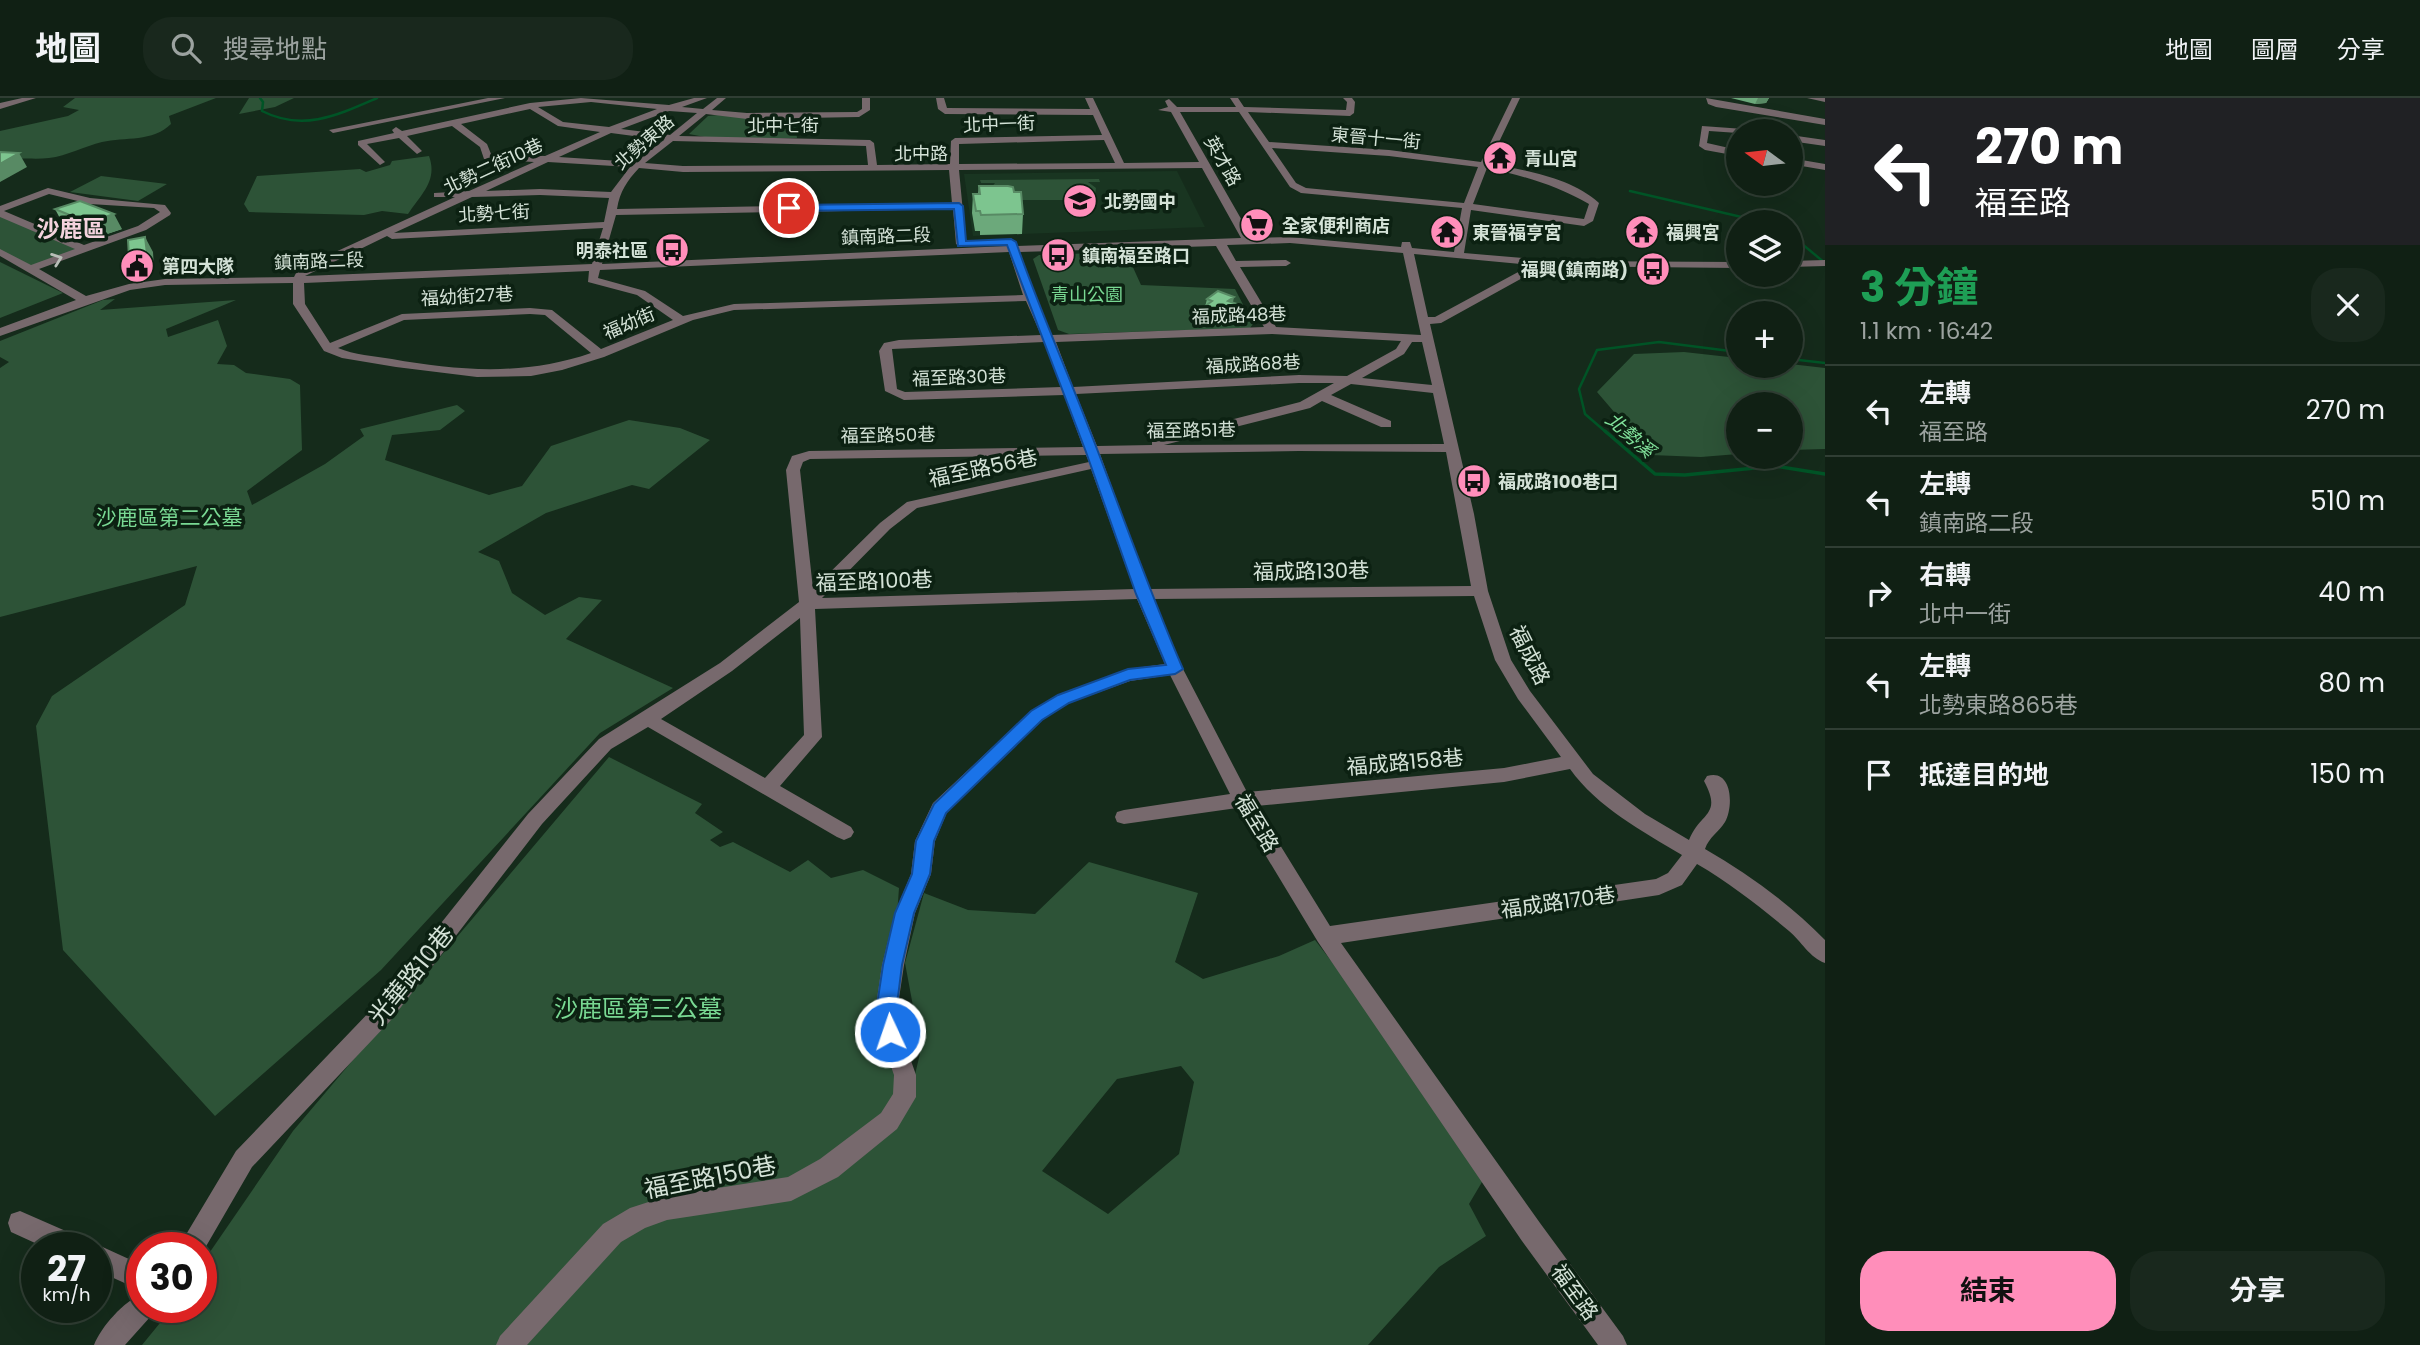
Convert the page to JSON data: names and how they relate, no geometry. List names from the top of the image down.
{
  "streets": {
    "street": [
      "北中一街",
      "北中七街",
      "東晉十一街",
      "北勢東路",
      "北中路",
      "英才路",
      "北勢二街10巷",
      "北勢七街",
      "鎮南路二段",
      "福幼街27巷",
      "福成路48巷",
      "福幼街",
      "福成路68巷",
      "福至路30巷",
      "福至路51巷",
      "福至路50巷",
      "福至路56巷",
      "福成路130巷",
      "福至路100巷",
      "福成路",
      "福成路158巷",
      "福至路",
      "福成路170巷",
      "光華路10巷",
      "福至路150巷"
    ]
  },
  "crossings": [
    ["北中一街", "北中路"],
    ["北中一街", "鎮南路二段"],
    ["北中七街", "北勢東路"],
    ["北中七街", "北中路"],
    ["北勢東路", "北中路"],
    ["北勢東路", "北勢七街"],
    ["北勢東路", "鎮南路二段"],
    ["北中路", "英才路"],
    ["北中路", "北勢二街10巷"],
    ["英才路", "鎮南路二段"],
    ["北勢二街10巷", "北勢七街"],
    ["北勢二街10巷", "鎮南路二段"],
    ["鎮南路二段", "福成路"],
    ["鎮南路二段", "福至路"],
    ["福幼街27巷", "福幼街"],
    ["福成路48巷", "福至路30巷"],
    ["福成路48巷", "福至路51巷"],
    ["福成路48巷", "福成路"],
    ["福成路48巷", "福至路"],
    ["福幼街", "福至路"],
    ["福成路68巷", "福至路30巷"],
    ["福成路68巷", "福至路51巷"],
    ["福成路68巷", "福成路"],
    ["福成路68巷", "福至路"],
    ["福至路30巷", "福至路"],
    ["福至路51巷", "福至路50巷"],
    ["福至路51巷", "福成路"],
    ["福至路50巷", "福至路56巷"],
    ["福至路50巷", "福至路100巷"],
    ["福至路50巷", "福至路"],
    ["福至路50巷", "光華路10巷"],
    ["福至路56巷", "福至路100巷"],
    ["福至路56巷", "福至路"],
    ["福至路56巷", "光華路10巷"],
    ["福成路130巷", "福至路100巷"],
    ["福成路130巷", "福成路"],
    ["福成路130巷", "福至路"],
    ["福至路100巷", "福至路"],
    ["福至路100巷", "光華路10巷"],
    ["福成路", "福成路158巷"],
    ["福成路", "福成路170巷"],
    ["福成路158巷", "福至路"],
    ["福至路", "福成路170巷"],
    ["福至路", "福至路150巷"]
  ],
  "districts": ["沙鹿區"],
  "water": ["北勢溪"],
  "parks": ["青山公園", "沙鹿區第二公墓", "沙鹿區第三公墓"],
  "places": {
    "temple": ["青山宮", "東晉福亨宮", "福興宮"],
    "school or university": ["北勢國中"],
    "supermarket": ["全家便利商店"],
    "bus stop": [
      "明泰社區",
      "鎮南福至路口",
      "福興(鎮南路)",
      "福成路100巷口"
    ],
    "public building": ["第四大隊"]
  },
  "north": "left",
  "page": {
    "header": "地圖",
    "search": "搜尋地點",
    "nav": ["地圖", "圖層", "分享"],
    "turn": ["270 m", "福至路"],
    "map_buttons": ["+", "−"],
    "heading": ["3 分鐘", "1.1 km · 16:42"],
    "list": [
      {
        "name": "左轉",
        "note": "福至路",
        "value": "270 m"
      },
      {
        "name": "左轉",
        "note": "鎮南路二段",
        "value": "510 m"
      },
      {
        "name": "右轉",
        "note": "北中一街",
        "value": "40 m"
      },
      {
        "name": "左轉",
        "note": "北勢東路865巷",
        "value": "80 m"
      },
      {
        "name": "抵達目的地",
        "value": "150 m"
      }
    ],
    "speed": "27 km/h",
    "limit": "30",
    "buttons": ["結束", "分享"]
  }
}
